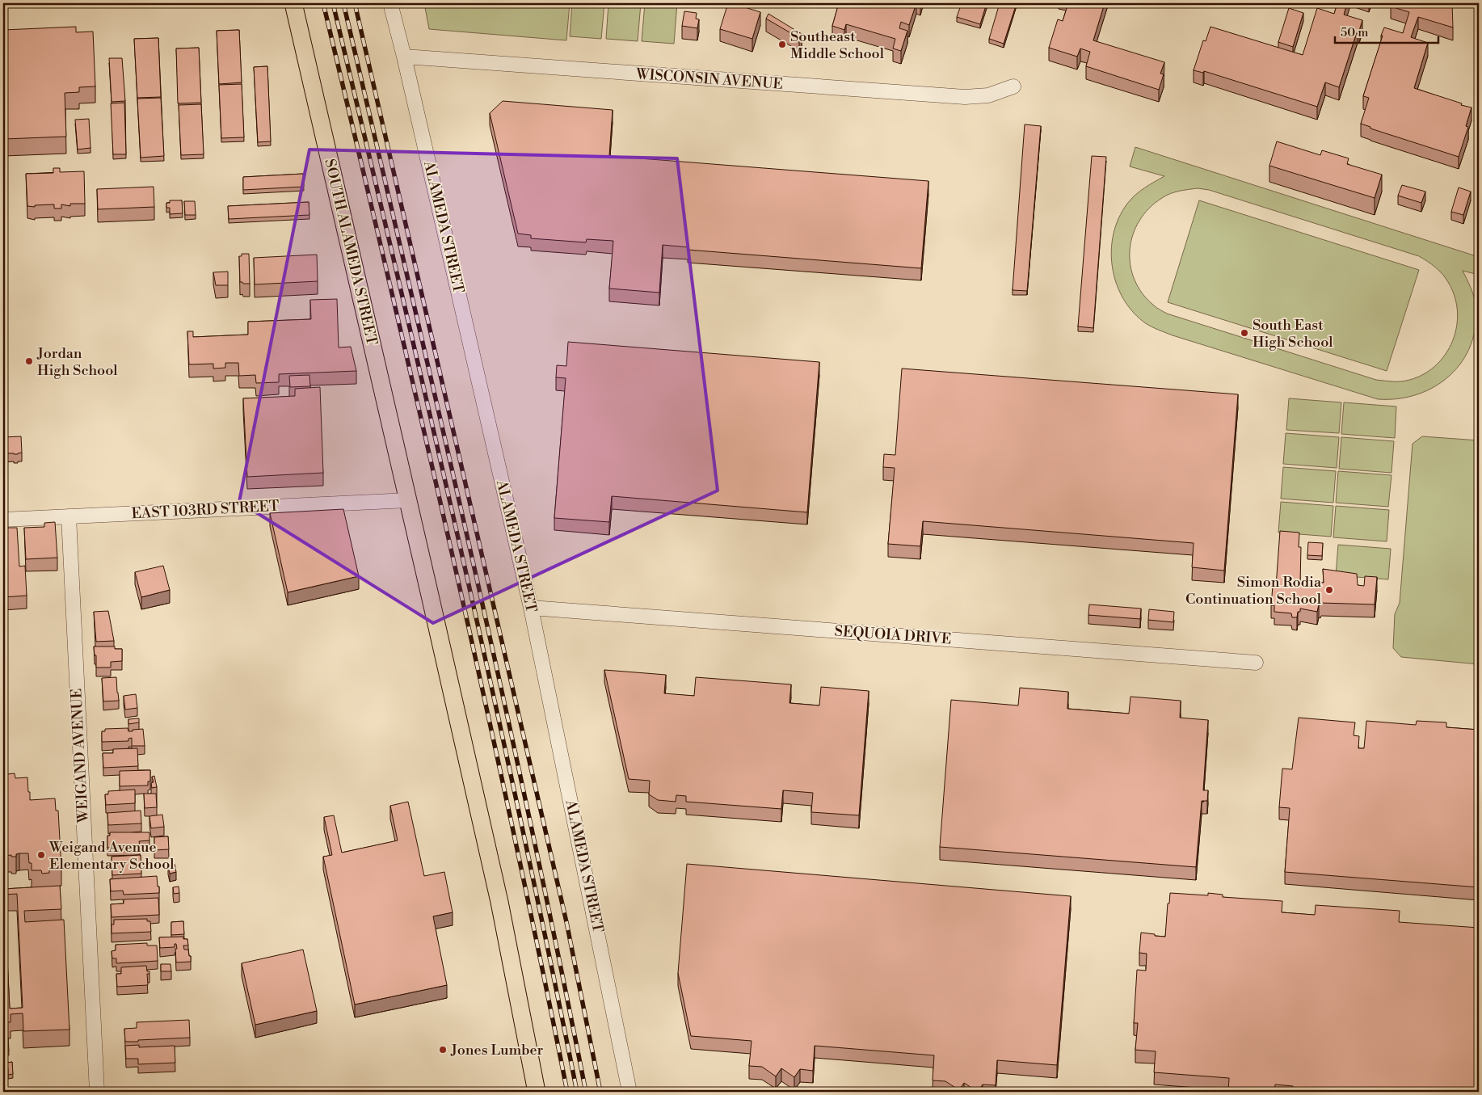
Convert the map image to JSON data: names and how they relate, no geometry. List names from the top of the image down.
{
  "streets": {
    "main road": ["SOUTH ALAMEDA STREET"],
    "street": [
      "WISCONSIN AVENUE",
      "ALAMEDA STREET",
      "EAST 103RD STREET",
      "SEQUOIA DRIVE",
      "WEIGAND AVENUE"
    ]
  },
  "crossings": [
    ["WISCONSIN AVENUE", "ALAMEDA STREET"],
    ["ALAMEDA STREET", "SEQUOIA DRIVE"],
    ["SOUTH ALAMEDA STREET", "EAST 103RD STREET"],
    ["EAST 103RD STREET", "WEIGAND AVENUE"]
  ],
  "places": [
    "Southeast Middle School",
    "South East High School",
    "Jordan High School",
    "Simon Rodia Continuation School",
    "Weigand Avenue Elementary School",
    "Jones Lumber"
  ],
  "scale_bar": "50 m"
}
